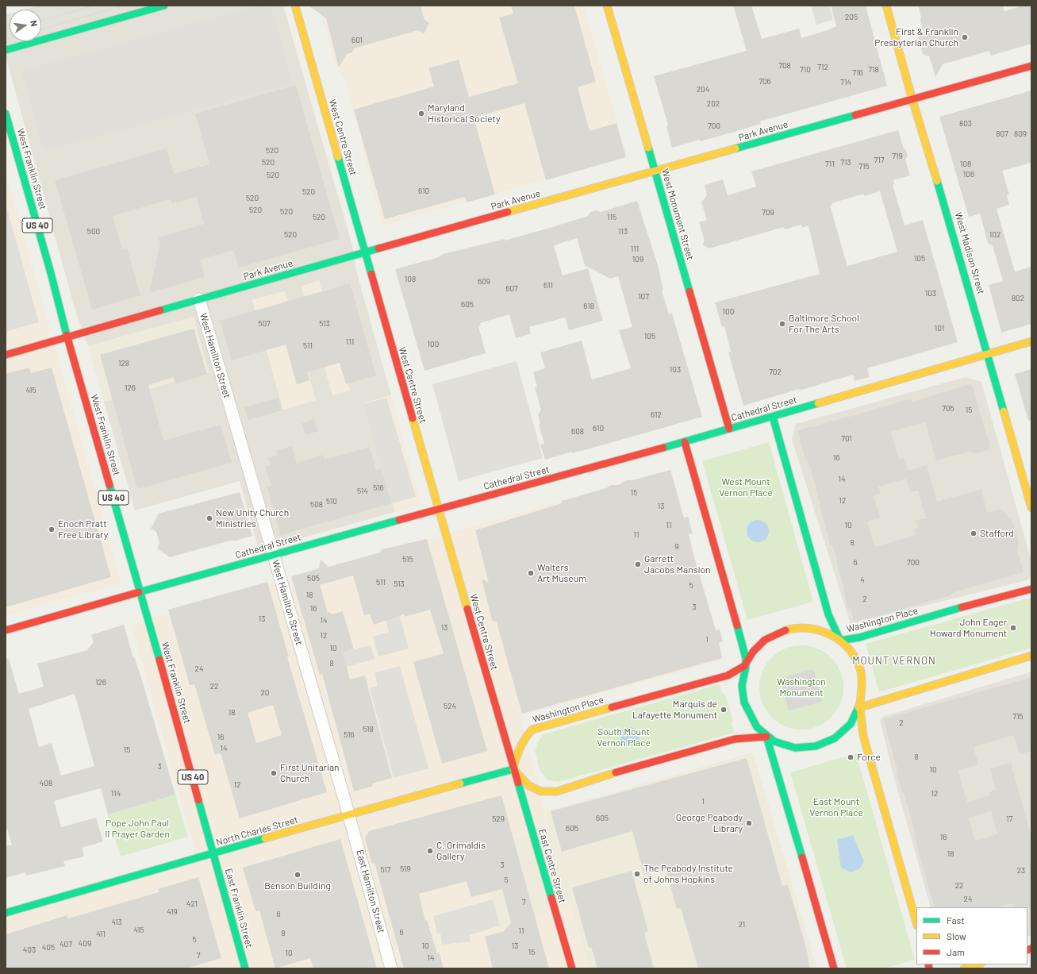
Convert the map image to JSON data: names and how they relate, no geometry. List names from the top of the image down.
{
  "streets": {
    "main road": [
      "Park Avenue",
      "West Centre Street",
      "West Franklin Street",
      "West Monument Street",
      "US 40",
      "West Madison Street",
      "Cathedral Street",
      "Washington Place",
      "North Charles Street",
      "East Centre Street",
      "East Franklin Street"
    ],
    "street": ["West Hamilton Street", "East Hamilton Street"]
  },
  "crossings": [
    ["Park Avenue", "West Centre Street"],
    ["Park Avenue", "West Franklin Street"],
    ["Park Avenue", "West Monument Street"],
    ["Park Avenue", "West Madison Street"],
    ["Park Avenue", "West Hamilton Street"],
    ["West Centre Street", "Cathedral Street"],
    ["West Centre Street", "Washington Place"],
    ["West Centre Street", "North Charles Street"],
    ["West Centre Street", "East Centre Street"],
    ["West Franklin Street", "Cathedral Street"],
    ["West Franklin Street", "North Charles Street"],
    ["West Franklin Street", "East Franklin Street"],
    ["West Monument Street", "Cathedral Street"],
    ["West Madison Street", "Cathedral Street"],
    ["West Hamilton Street", "Cathedral Street"],
    ["West Hamilton Street", "North Charles Street"],
    ["West Hamilton Street", "East Hamilton Street"],
    ["Washington Place", "North Charles Street"],
    ["Washington Place", "East Centre Street"],
    ["North Charles Street", "East Centre Street"],
    ["North Charles Street", "East Hamilton Street"],
    ["North Charles Street", "East Franklin Street"]
  ],
  "districts": ["MOUNT VERNON"],
  "parks": [
    "West Mount Vernon Place",
    "Washington Monument",
    "South Mount Vernon Place",
    "East Mount Vernon Place",
    "Pope John Paul II Prayer Garden"
  ],
  "places": [
    "First & Franklin Presbyterian Church",
    "Maryland Historical Society",
    "Baltimore School For The Arts",
    "New Unity Church Ministries",
    "Enoch Pratt Free Library",
    "Stafford",
    "Garrett Jacobs Mansion",
    "Walters Art Museum",
    "John Eager Howard Monument",
    "Marquis de Lafayette Monument",
    "Force",
    "First Unitarian Church",
    "George Peabody Library",
    "C. Grimaldis Gallery",
    "The Peabody Institute of Johns Hopkins",
    "Benson Building"
  ],
  "house_numbers": [
    "205",
    "601",
    "708",
    "712",
    "710",
    "718",
    "716",
    "706",
    "714",
    "204",
    "202",
    "803",
    "700",
    "807",
    "809",
    "520",
    "719",
    "717",
    "520",
    "713",
    "711",
    "108",
    "715",
    "106",
    "520",
    "610",
    "520",
    "520",
    "520",
    "520",
    "709",
    "520",
    "115",
    "500",
    "113",
    "520",
    "102",
    "111",
    "105",
    "109",
    "108",
    "609",
    "611",
    "607",
    "103",
    "107",
    "802",
    "605",
    "618",
    "100",
    "507",
    "513",
    "101",
    "105",
    "111",
    "100",
    "511",
    "128",
    "103",
    "702",
    "126",
    "415",
    "705",
    "15",
    "612",
    "610",
    "608",
    "701",
    "16",
    "14",
    "516",
    "514",
    "15",
    "12",
    "510",
    "508",
    "13",
    "11",
    "10",
    "11",
    "8",
    "9",
    "515",
    "6",
    "700",
    "505",
    "4",
    "511",
    "513",
    "5",
    "18",
    "2",
    "3",
    "16",
    "13",
    "14",
    "13",
    "12",
    "1",
    "10",
    "8",
    "24",
    "126",
    "22",
    "20",
    "524",
    "18",
    "715",
    "2",
    "518",
    "516",
    "16",
    "14",
    "15",
    "8",
    "3",
    "10",
    "408",
    "12",
    "114",
    "12",
    "1",
    "605",
    "529",
    "17",
    "605",
    "16",
    "18",
    "3",
    "519",
    "517",
    "23",
    "5",
    "22",
    "24",
    "7",
    "421",
    "419",
    "6",
    "413",
    "21",
    "415",
    "11",
    "6",
    "8",
    "411",
    "5",
    "409",
    "407",
    "10",
    "13",
    "405",
    "403",
    "15",
    "10",
    "7",
    "14"
  ],
  "legend": ["Fast", "Slow", "Jam"],
  "north": "right"
}
